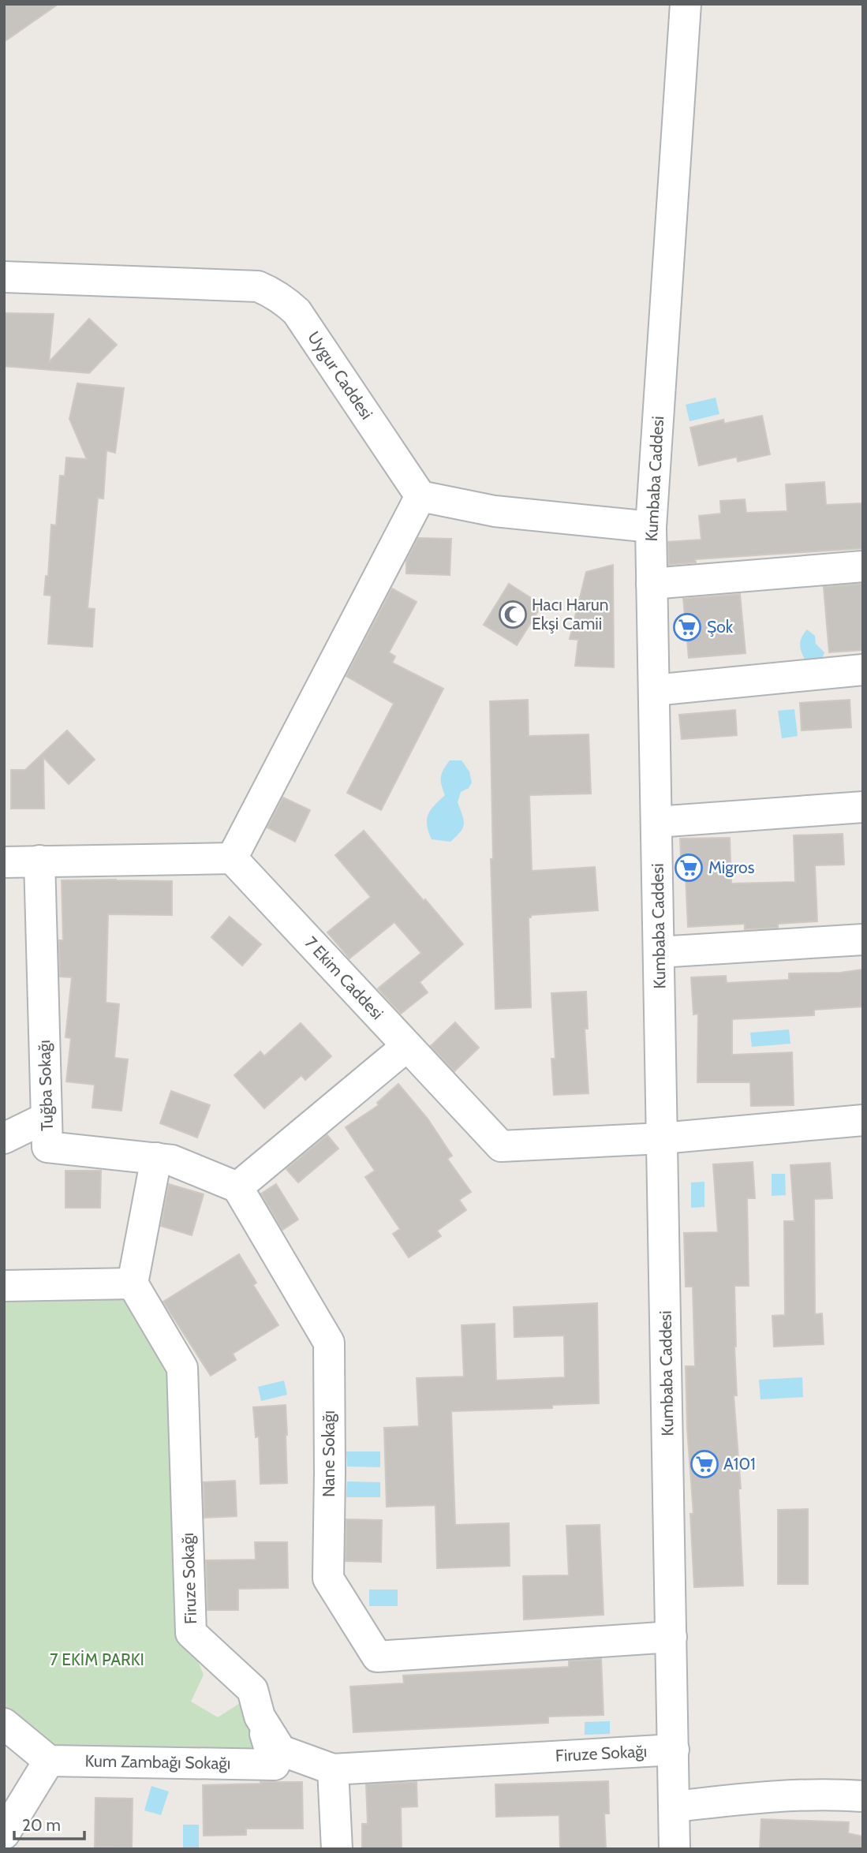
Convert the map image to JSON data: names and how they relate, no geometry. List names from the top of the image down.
{
  "streets": {
    "street": [
      "Uygur Caddesi",
      "Kumbaba Caddesi",
      "7 Ekim Caddesi",
      "Tuğba Sokağı",
      "Nane Sokağı",
      "Firuze Sokağı",
      "Kum Zambağı Sokağı"
    ]
  },
  "crossings": [
    ["Kumbaba Caddesi", "7 Ekim Caddesi"],
    ["Kumbaba Caddesi", "Nane Sokağı"],
    ["Kumbaba Caddesi", "Firuze Sokağı"],
    ["Tuğba Sokağı", "Nane Sokağı"],
    ["Firuze Sokağı", "Kum Zambağı Sokağı"]
  ],
  "parks": ["7 EKİM PARKI"],
  "places": {
    "mosque": ["Hacı Harun Ekşi Camii"],
    "supermarket": ["Şok", "Migros", "A101"]
  },
  "scale_bar": "20 m"
}
